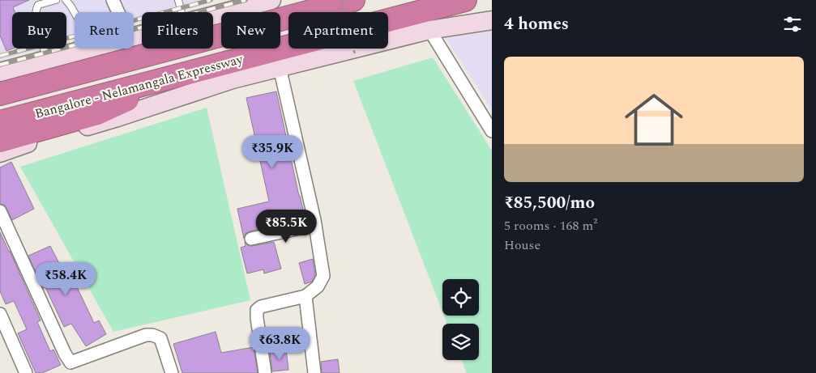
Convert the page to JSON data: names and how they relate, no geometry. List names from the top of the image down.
{
  "streets": {
    "highway": ["Bangalore - Nelamangala Expressway"]
  },
  "page": {
    "heading": "4 homes",
    "chip": [
      "Buy",
      "Rent",
      "Filters",
      "New",
      "Apartment"
    ],
    "list": [
      {
        "name": "₹85,500/mo",
        "note": "5 rooms · 168 m² · House"
      }
    ],
    "price": [
      "₹35.9K",
      "₹85.5K",
      "₹58.4K",
      "₹63.8K"
    ]
  }
}
